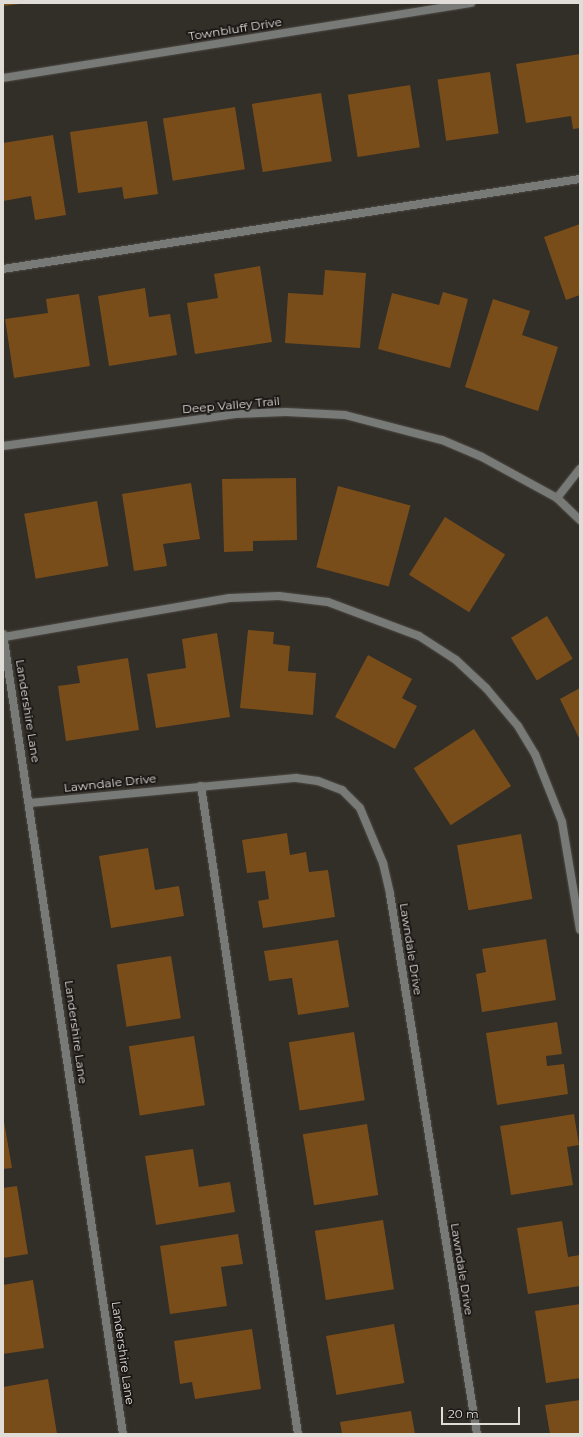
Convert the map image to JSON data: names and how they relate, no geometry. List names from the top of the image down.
{
  "streets": {
    "street": [
      "Townbluff Drive",
      "Deep Valley Trail",
      "Landershire Lane",
      "Lawndale Drive"
    ]
  },
  "crossings": [
    ["Landershire Lane", "Lawndale Drive"]
  ],
  "scale_bar": "20 m"
}
